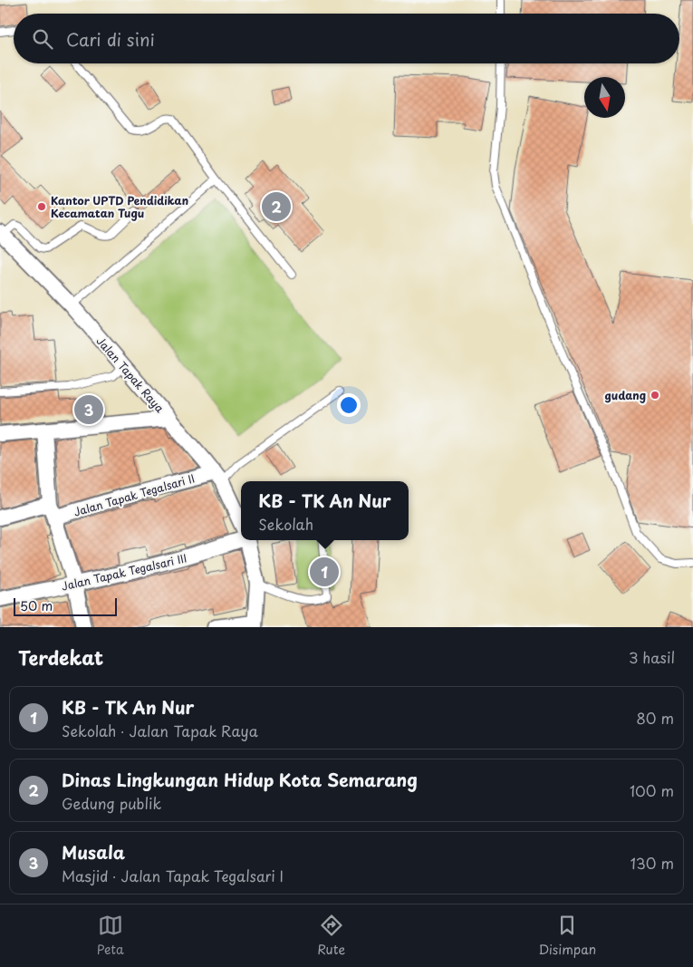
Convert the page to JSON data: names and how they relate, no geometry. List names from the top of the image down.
{
  "streets": {
    "street": ["Jalan Tapak Raya", "Jalan Tapak Tegalsari II", "Jalan Tapak Tegalsari III"]
  },
  "crossings": [
    ["Jalan Tapak Raya", "Jalan Tapak Tegalsari II"]
  ],
  "places": ["Kantor UPTD Pendidikan Kecamatan Tugu", "gudang"],
  "scale_bar": "50 m",
  "north": "bottom",
  "page": {
    "search": "Cari di sini",
    "pins": ["2", "3", "1"],
    "popup": ["KB - TK An Nur", "Sekolah"],
    "scale": "50 m",
    "heading": ["Terdekat", "3 hasil"],
    "list": [
      {
        "mark": "1",
        "name": "KB - TK An Nur",
        "note": "Sekolah · Jalan Tapak Raya",
        "value": "80 m"
      },
      {
        "mark": "2",
        "name": "Dinas Lingkungan Hidup Kota Semarang",
        "note": "Gedung publik",
        "value": "100 m"
      },
      {
        "mark": "3",
        "name": "Musala",
        "note": "Masjid · Jalan Tapak Tegalsari I",
        "value": "130 m"
      }
    ],
    "nav": ["Peta", "Rute", "Disimpan"]
  }
}
